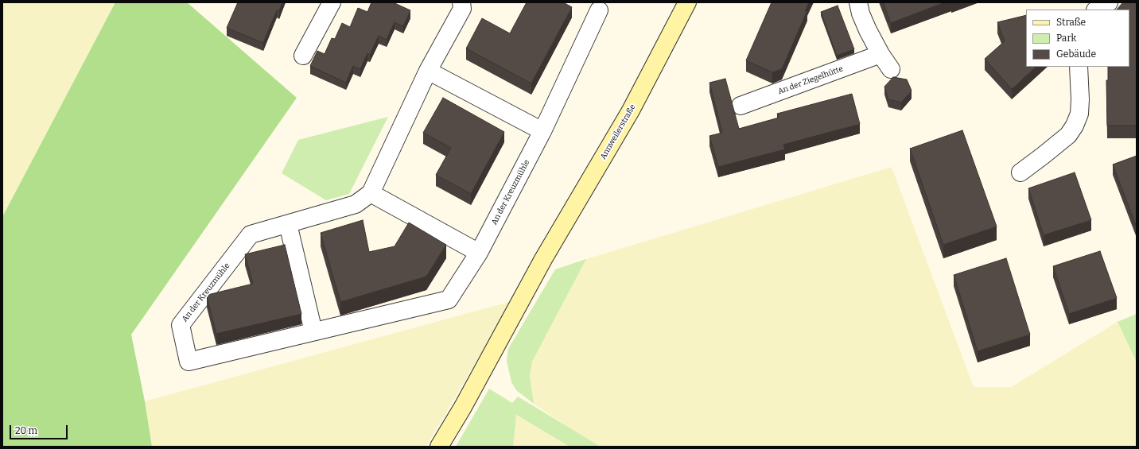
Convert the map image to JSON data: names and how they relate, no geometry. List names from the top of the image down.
{
  "streets": {
    "street": ["An der Ziegelhütte", "Annweilerstraße", "An der Kreuzmühle"]
  },
  "legend": ["Straße", "Park", "Gebäude"],
  "scale_bar": "20 m"
}
